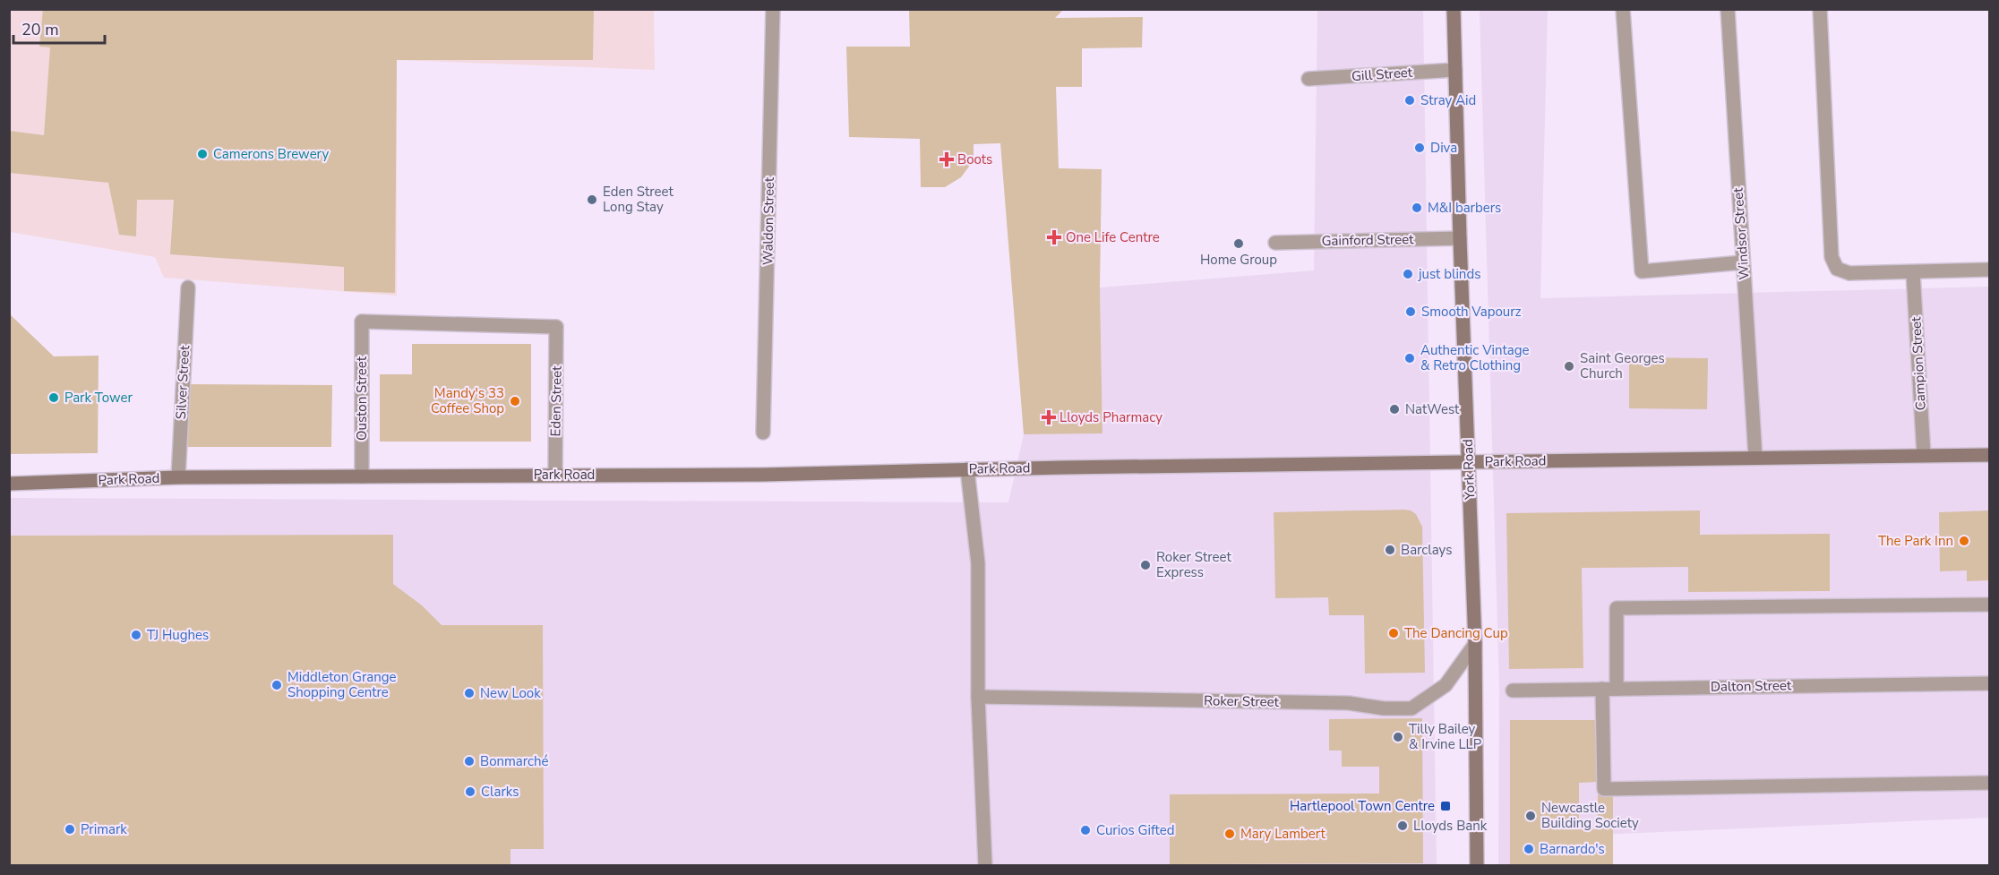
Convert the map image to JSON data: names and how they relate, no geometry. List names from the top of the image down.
{
  "streets": {
    "street": [
      "Gill Street",
      "Waldon Street",
      "Windsor Street",
      "Gainford Street",
      "Campion Street",
      "Silver Street",
      "Ouston Street",
      "Eden Street",
      "Park Road",
      "York Road",
      "Dalton Street",
      "Roker Street"
    ]
  },
  "crossings": [
    ["Gill Street", "York Road"],
    ["Windsor Street", "Park Road"],
    ["Gainford Street", "York Road"],
    ["Campion Street", "Park Road"],
    ["Silver Street", "Park Road"],
    ["Ouston Street", "Eden Street"],
    ["Ouston Street", "Park Road"],
    ["Eden Street", "Park Road"],
    ["Park Road", "York Road"],
    ["York Road", "Roker Street"]
  ],
  "places": {
    "other": [
      "Stray Aid",
      "Diva",
      "Camerons Brewery",
      "Eden Street Long Stay",
      "M&I barbers",
      "Home Group",
      "just blinds",
      "Smooth Vapourz",
      "Authentic Vintage & Retro Clothing",
      "Saint Georges Church",
      "Park Tower",
      "Mandy's 33 Coffee Shop",
      "NatWest",
      "The Park Inn",
      "Barclays",
      "Roker Street Express",
      "The Dancing Cup",
      "TJ Hughes",
      "Middleton Grange Shopping Centre",
      "New Look",
      "Tilly Bailey & Irvine LLP",
      "Bonmarché",
      "Clarks",
      "Newcastle Building Society",
      "Lloyds Bank",
      "Primark",
      "Curios Gifted",
      "Mary Lambert",
      "Barnardo's"
    ],
    "health": ["Boots", "One Life Centre", "Lloyds Pharmacy"],
    "transit": ["Hartlepool Town Centre"]
  },
  "scale_bar": "20 m"
}
